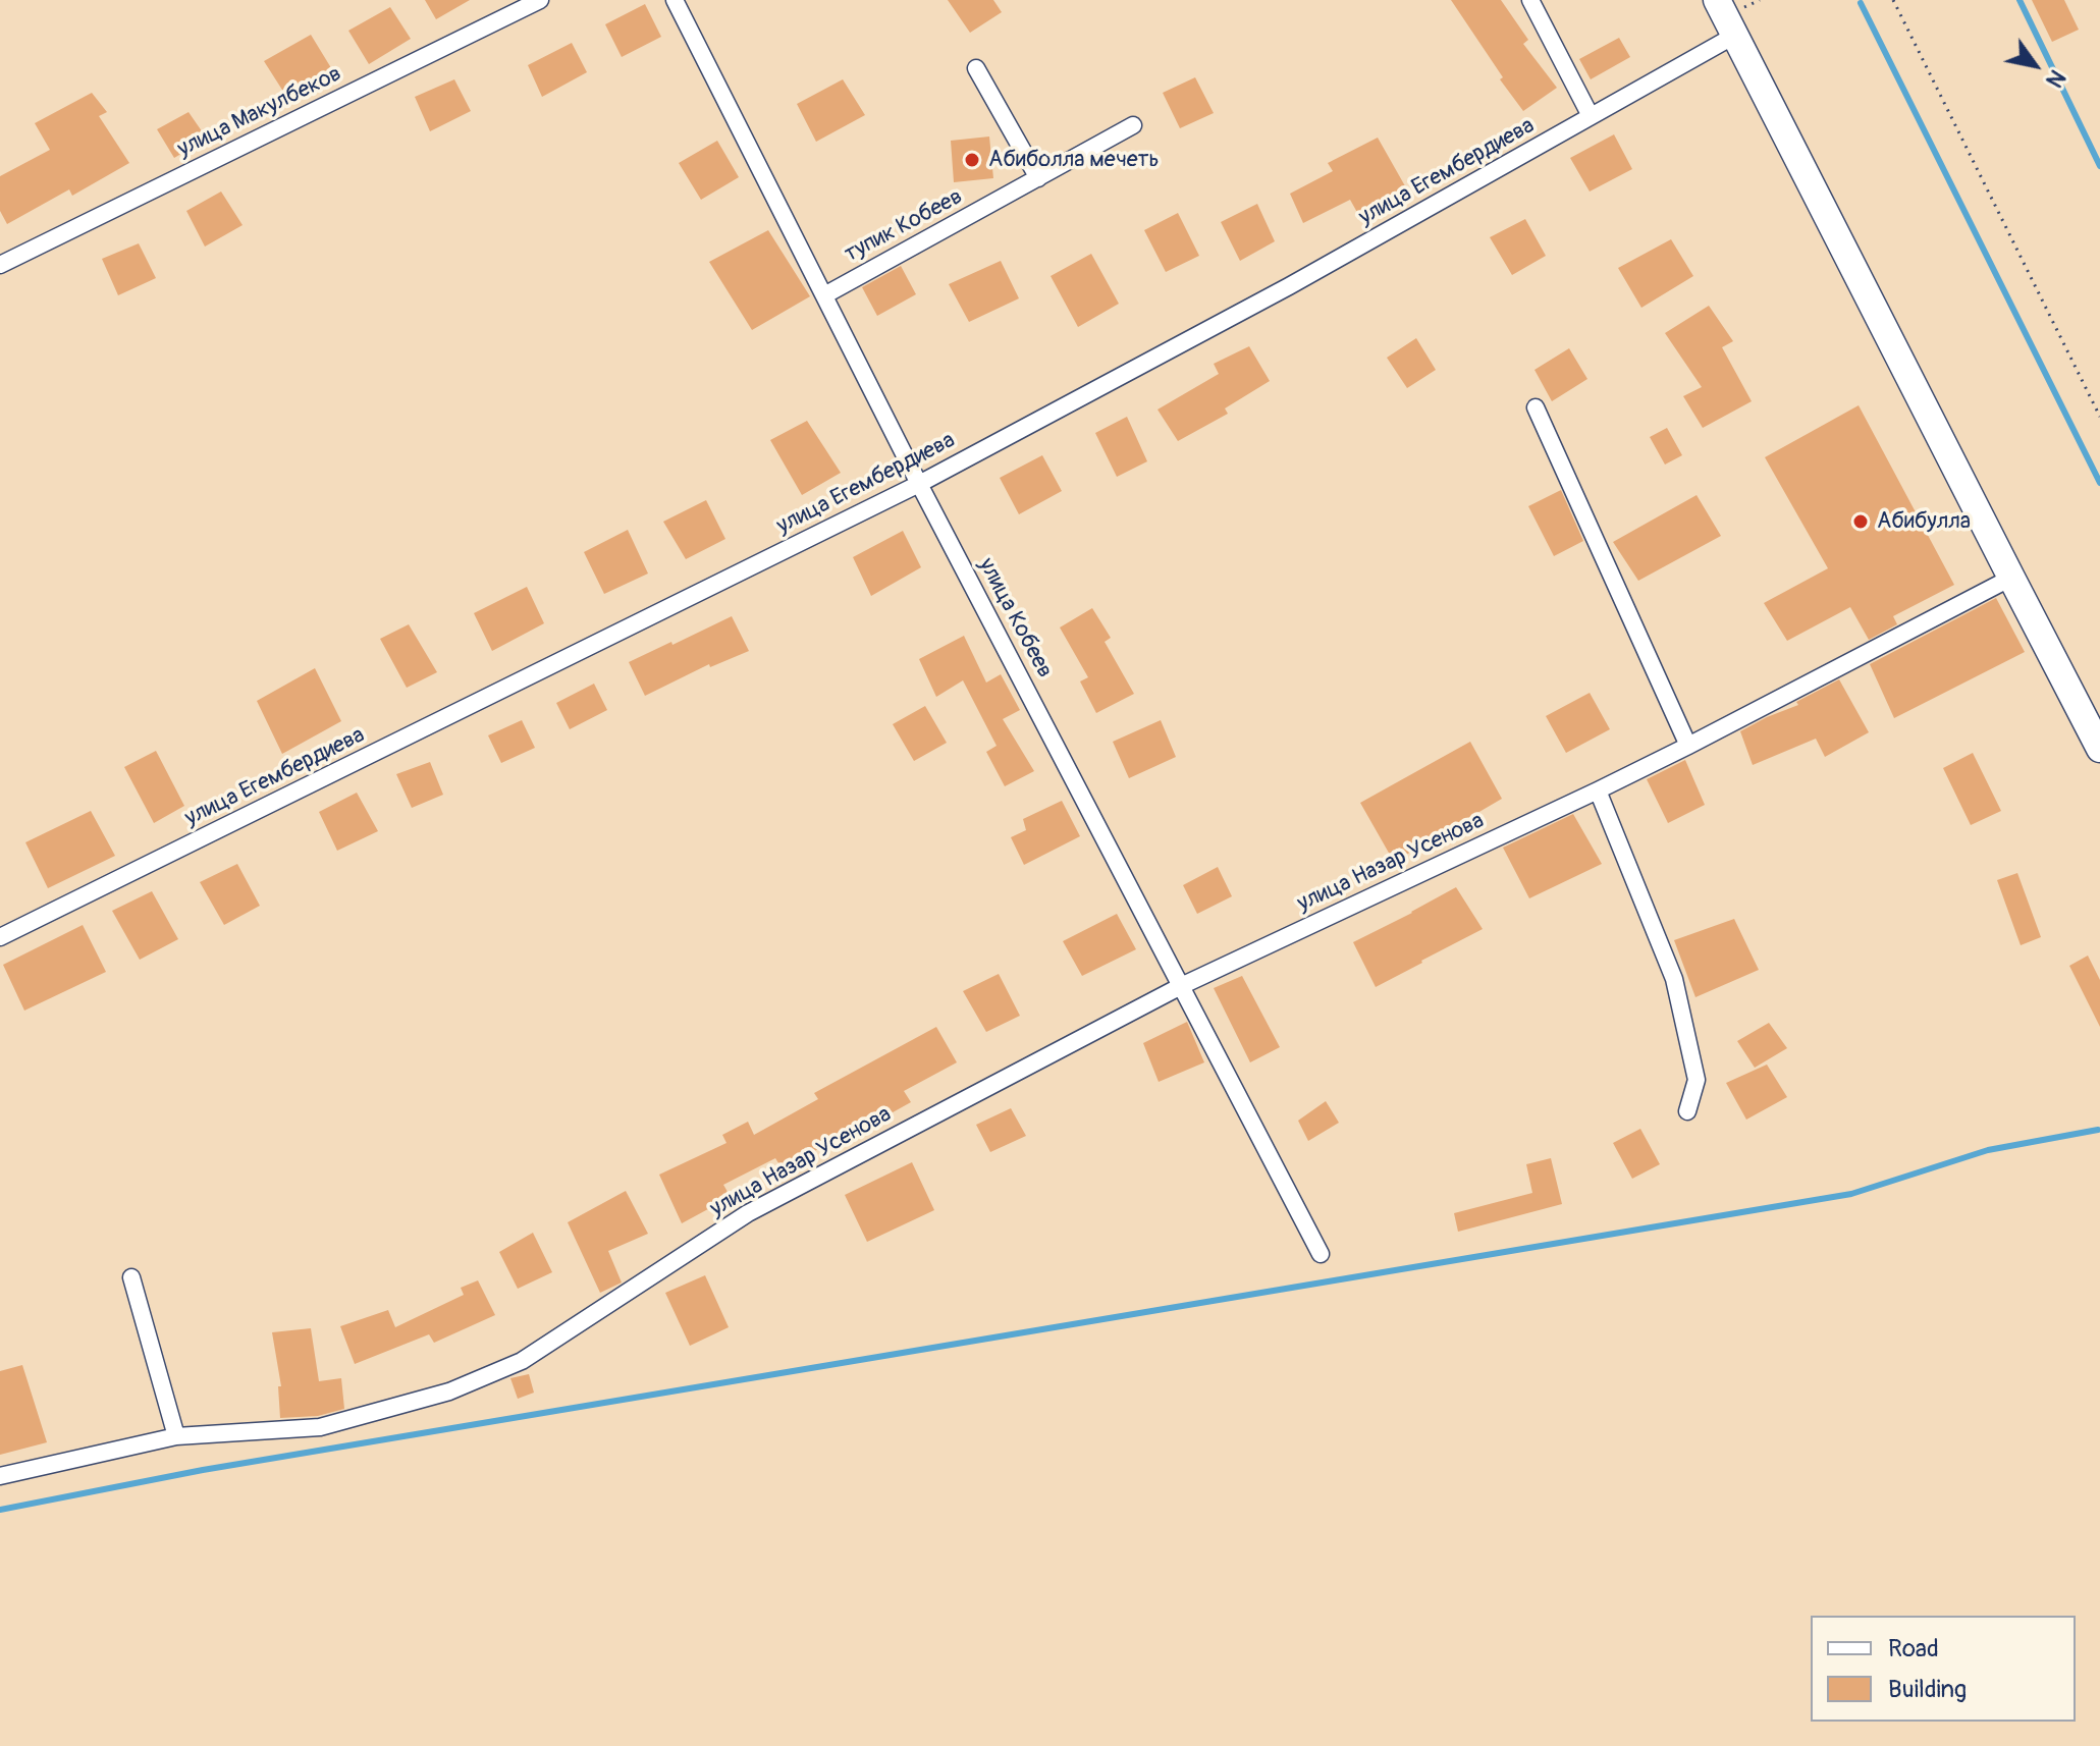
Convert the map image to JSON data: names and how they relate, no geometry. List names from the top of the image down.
{
  "streets": {
    "street": [
      "улица Макулбеков",
      "улица Егембердиева",
      "тупик Кобеев",
      "улица Кобеев",
      "улица Назар Усенова"
    ]
  },
  "crossings": [
    ["улица Егембердиева", "улица Кобеев"],
    ["тупик Кобеев", "улица Кобеев"],
    ["улица Кобеев", "улица Назар Усенова"]
  ],
  "places": ["Абиболла мечеть", "Абибулла"],
  "legend": ["Road", "Building"],
  "north": "bottom right"
}
